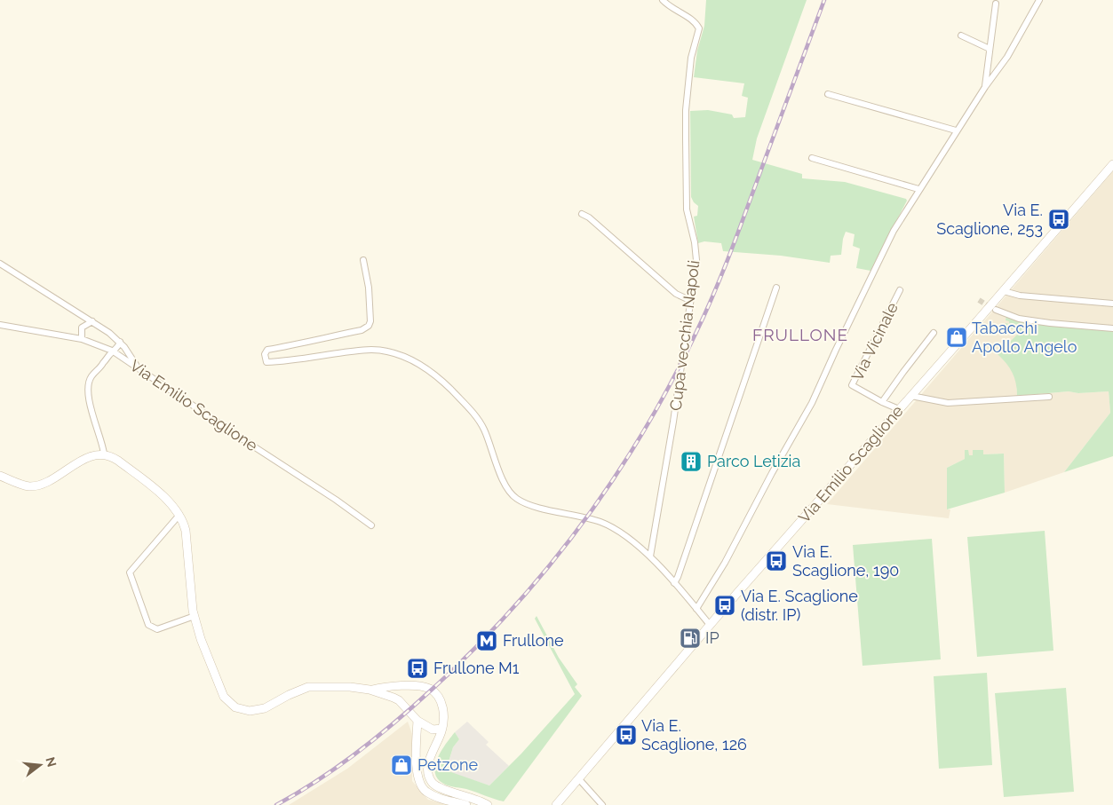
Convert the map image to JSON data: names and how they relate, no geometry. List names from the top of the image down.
{
  "streets": {
    "main road": ["Via Emilio Scaglione"],
    "street": ["Cupa vecchia Napoli", "Via Vicinale"]
  },
  "crossings": [
    ["Via Vicinale", "Via Emilio Scaglione"]
  ],
  "districts": ["FRULLONE"],
  "places": {
    "bus stop": [
      "Via E. Scaglione, 253",
      "Via E. Scaglione, 190",
      "Via E. Scaglione (distr. IP)",
      "Frullone M1",
      "Via E. Scaglione, 126"
    ],
    "shop": ["Tabacchi Apollo Angelo", "Petzone"],
    "building": ["Parco Letizia"],
    "fuel station": ["IP"],
    "metro station": ["Frullone"]
  },
  "north": "right"
}
